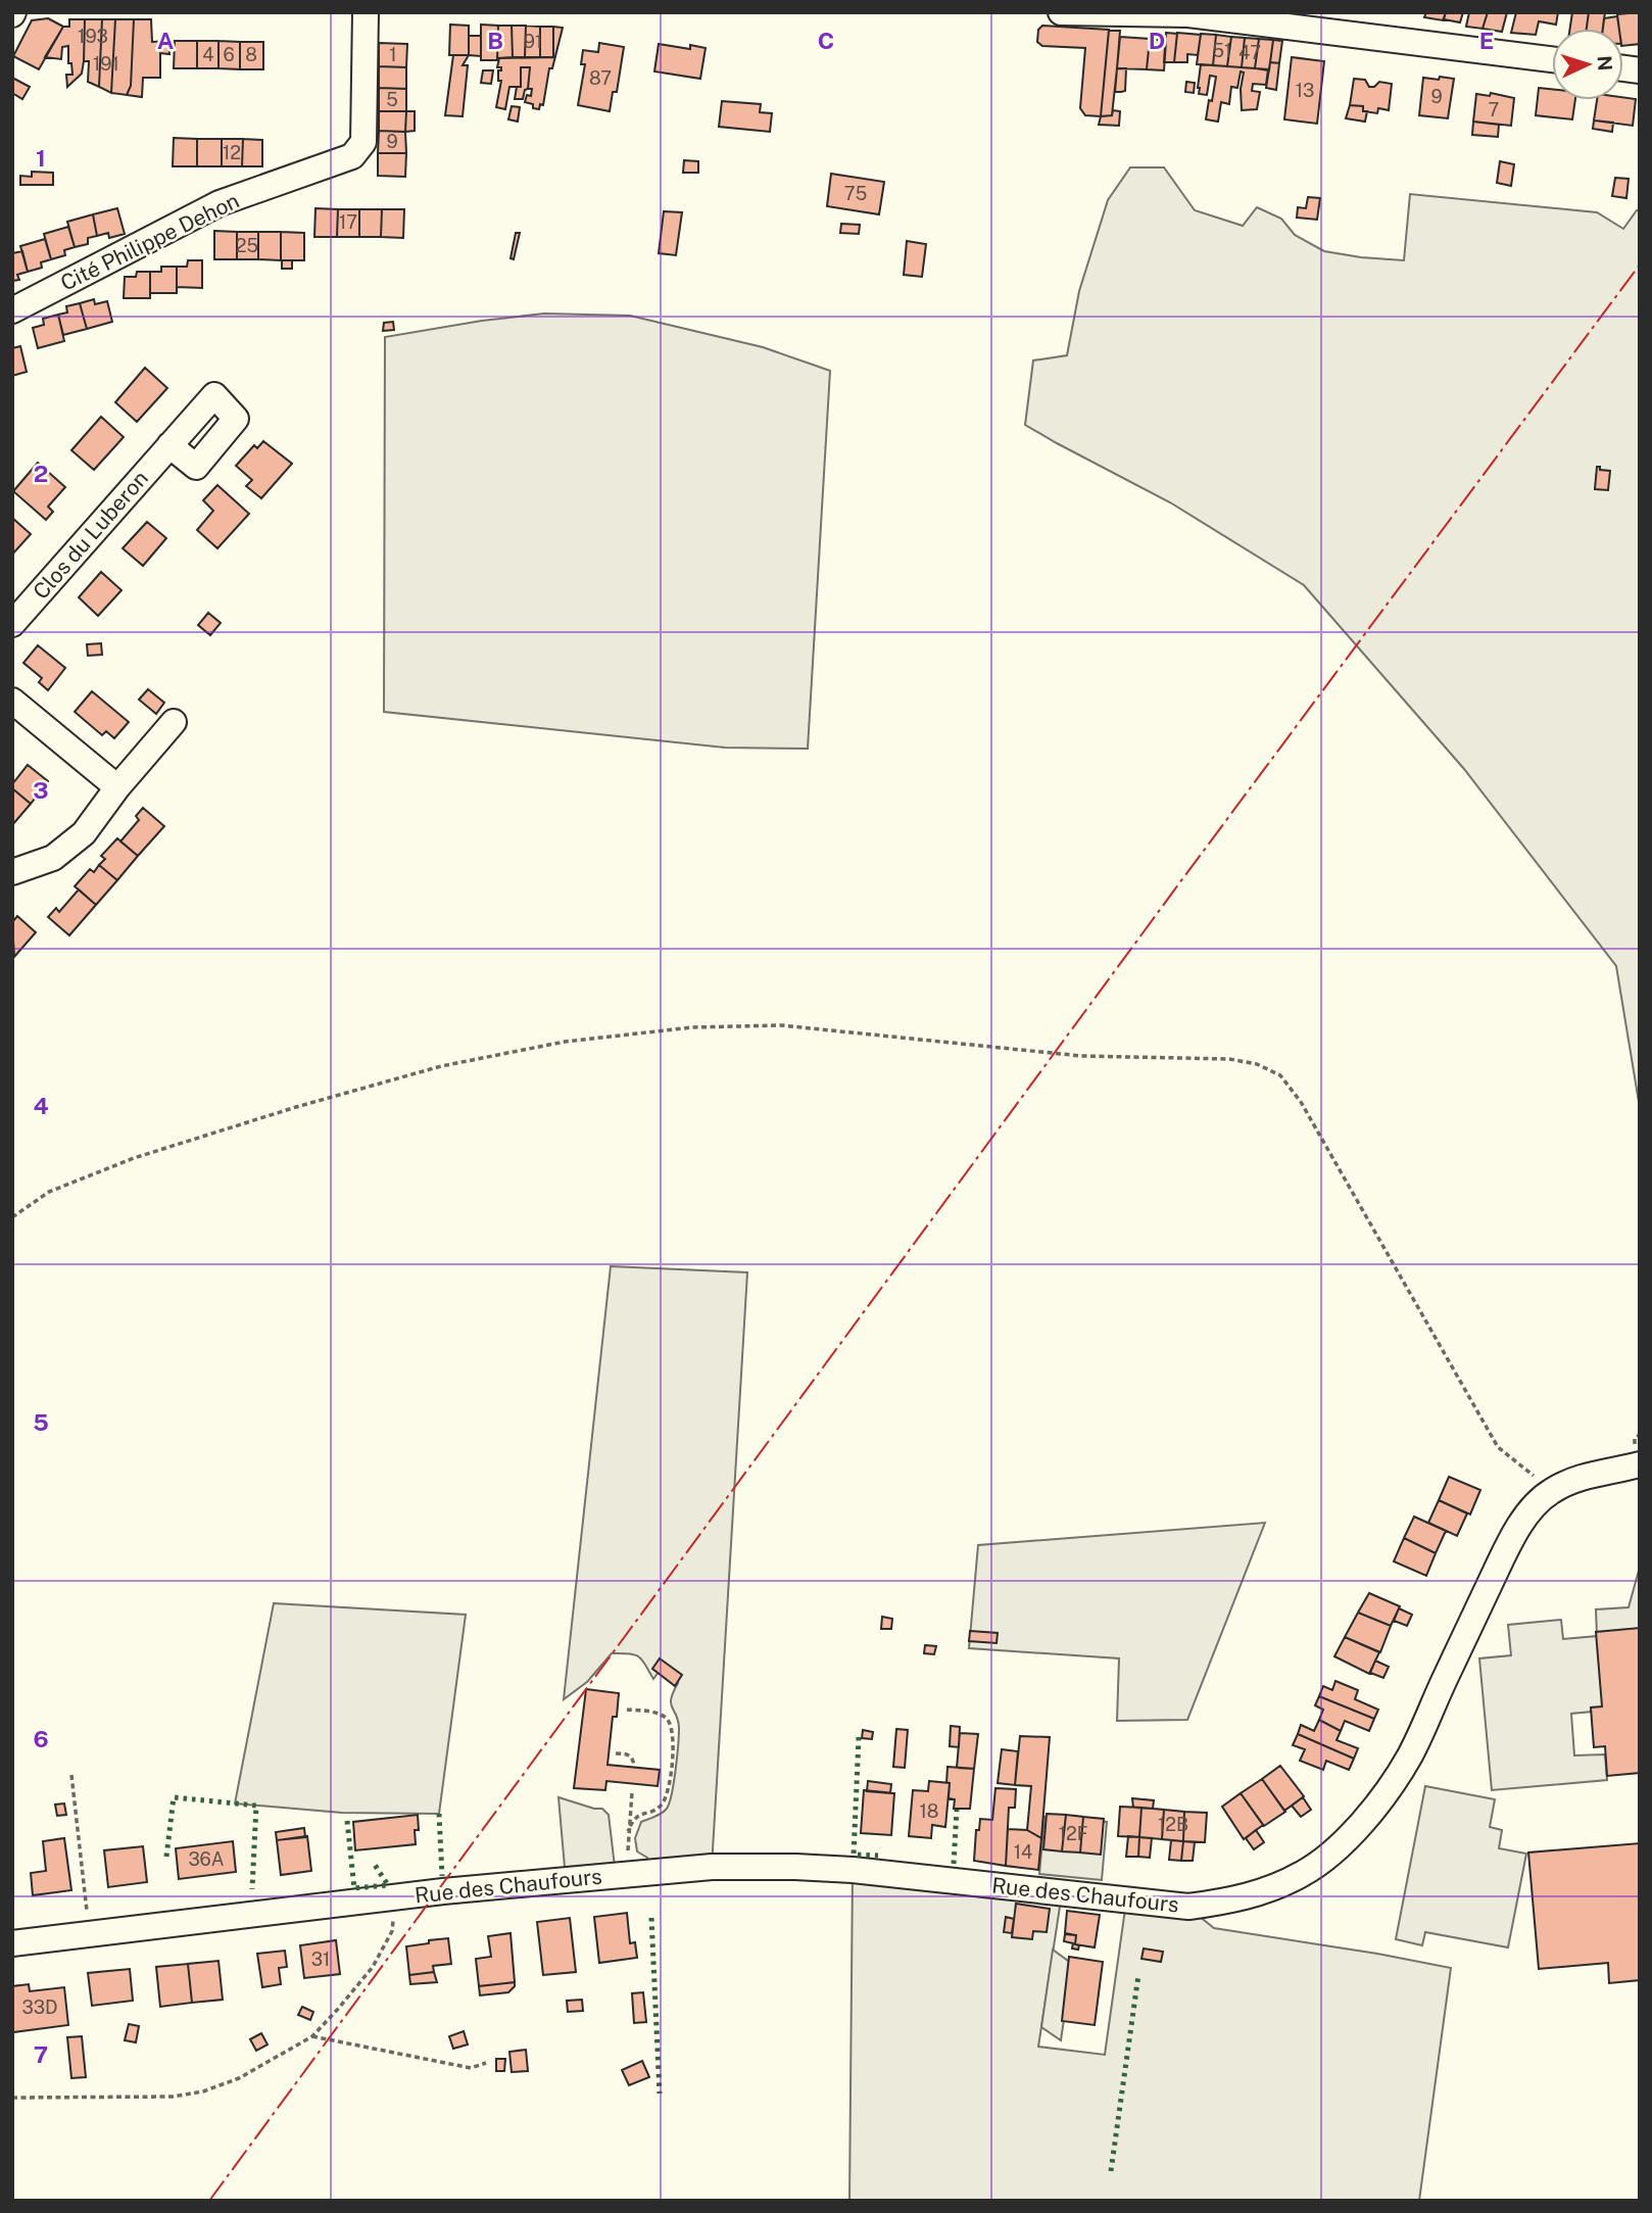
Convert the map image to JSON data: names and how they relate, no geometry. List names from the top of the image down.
{
  "streets": {
    "street": ["Cité Philippe Dehon", "Clos du Luberon", "Rue des Chaufours"]
  },
  "house_numbers": [
    "193",
    "91",
    "51",
    "47",
    "4",
    "6",
    "8",
    "1",
    "191",
    "87",
    "13",
    "9",
    "5",
    "7",
    "9",
    "12",
    "75",
    "17",
    "25",
    "18",
    "12B",
    "12F",
    "14",
    "36A",
    "31",
    "33D"
  ],
  "north": "right",
  "grid": {
    "columns": [
      "A",
      "B",
      "C",
      "D",
      "E"
    ],
    "rows": [
      "1",
      "2",
      "3",
      "4",
      "5",
      "6",
      "7"
    ]
  }
}
